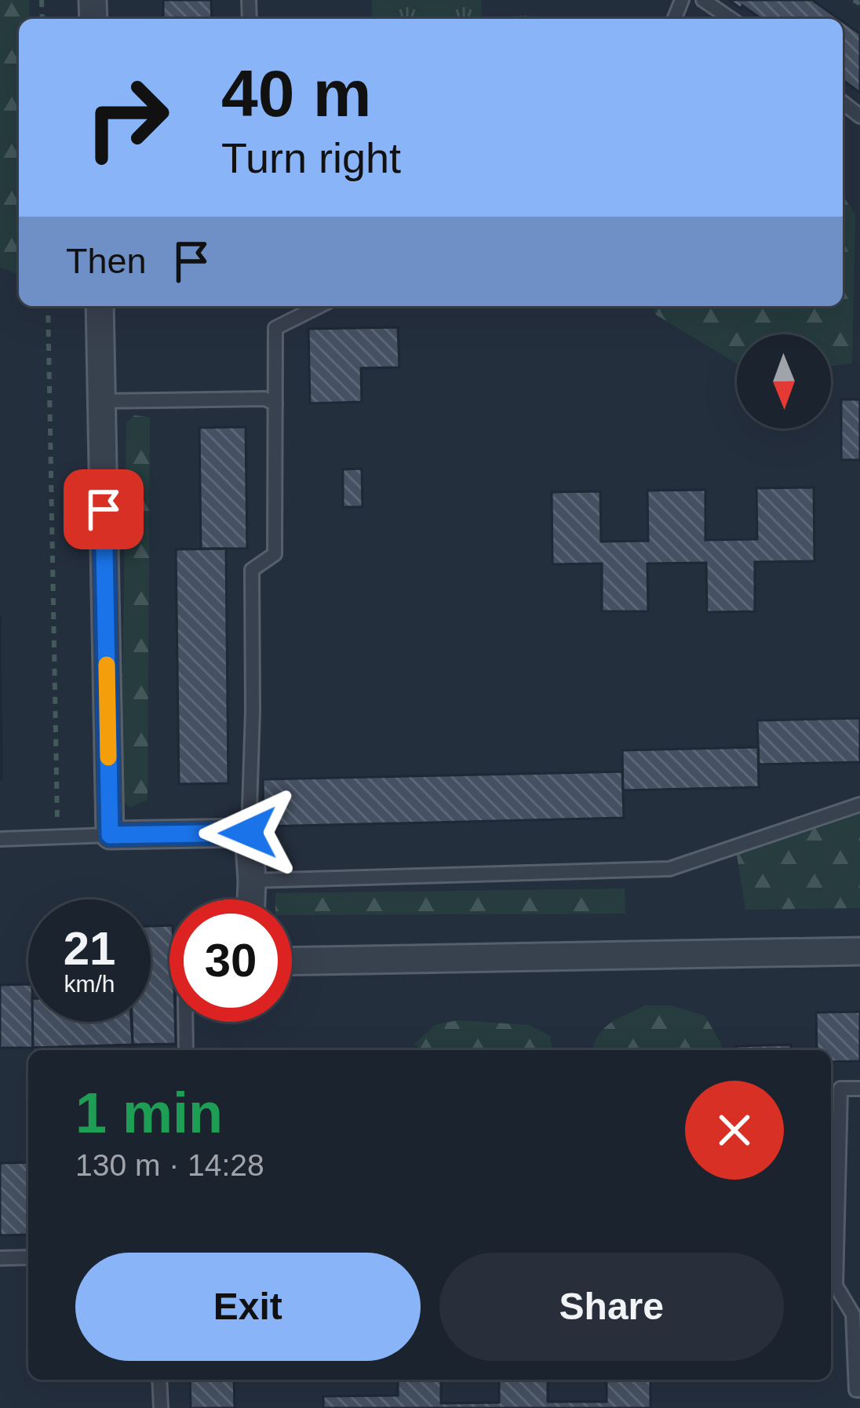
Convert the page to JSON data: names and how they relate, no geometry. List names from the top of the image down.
{
  "north": "bottom",
  "page": {
    "turn": ["40 m", "Turn right"],
    "then": "Then",
    "speed": "21 km/h",
    "limit": "30",
    "heading": ["1 min", "130 m · 14:28"],
    "buttons": ["Exit", "Share"]
  }
}
